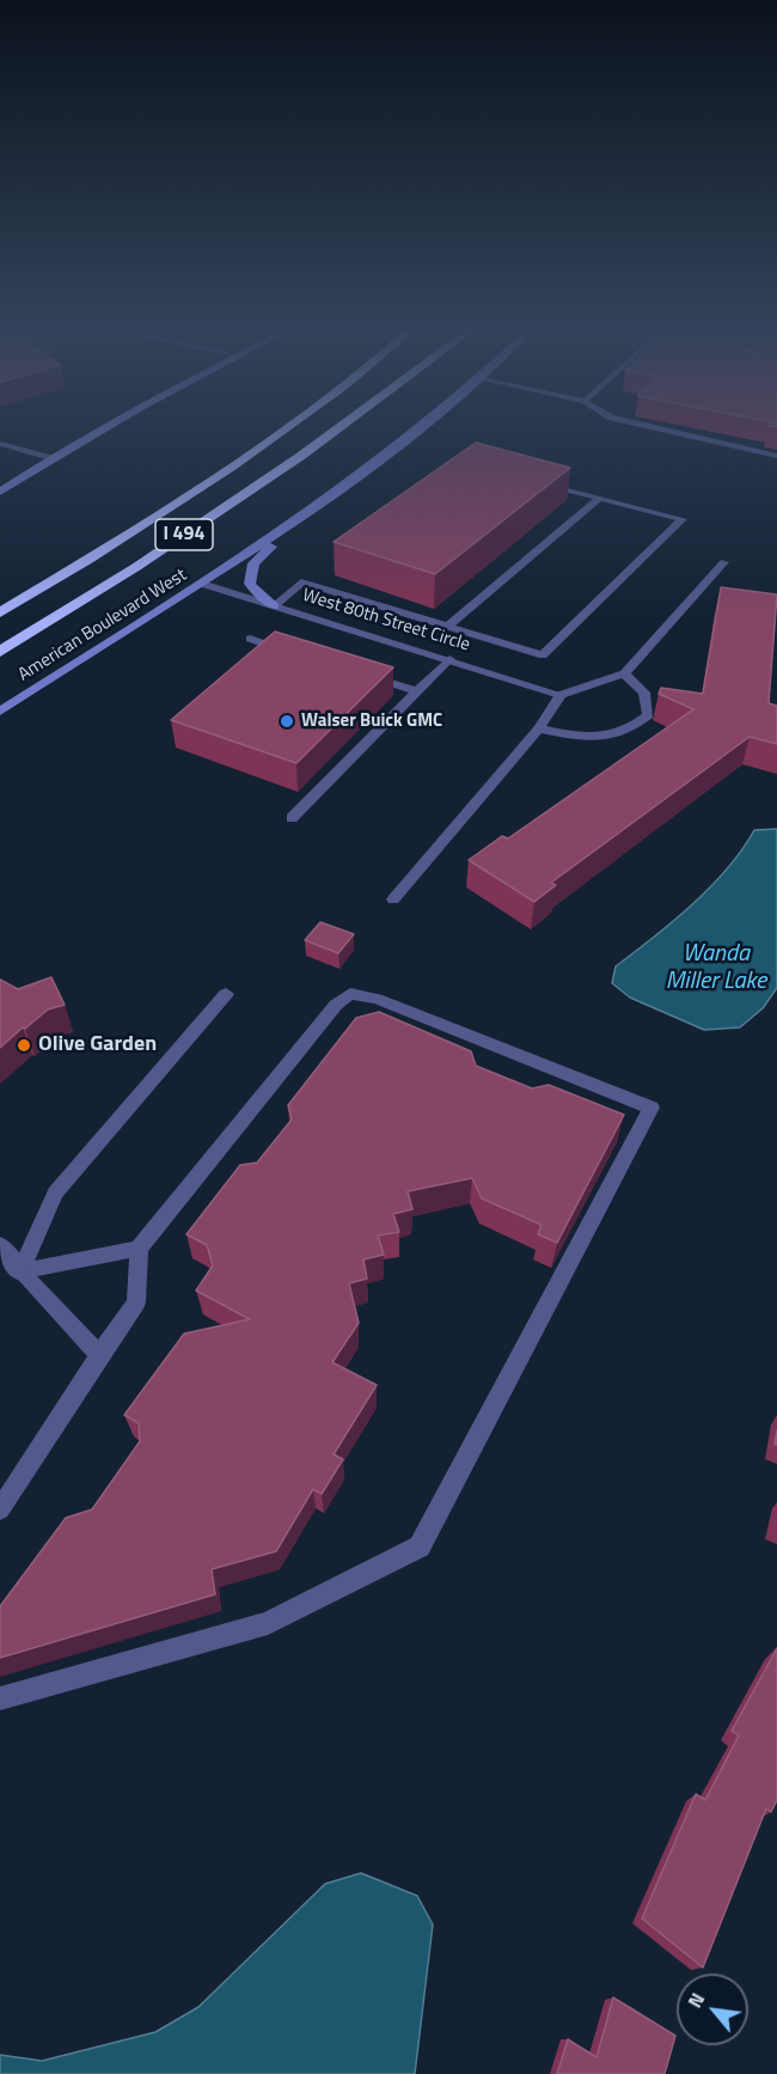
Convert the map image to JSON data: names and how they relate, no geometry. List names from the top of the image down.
{
  "streets": {
    "highway": ["I 494"],
    "street": ["West 80th Street Circle", "American Boulevard West"]
  },
  "crossings": [
    ["West 80th Street Circle", "American Boulevard West"]
  ],
  "water": ["Wanda Miller Lake"],
  "places": ["Walser Buick GMC", "Olive Garden"],
  "north": "top left"
}
